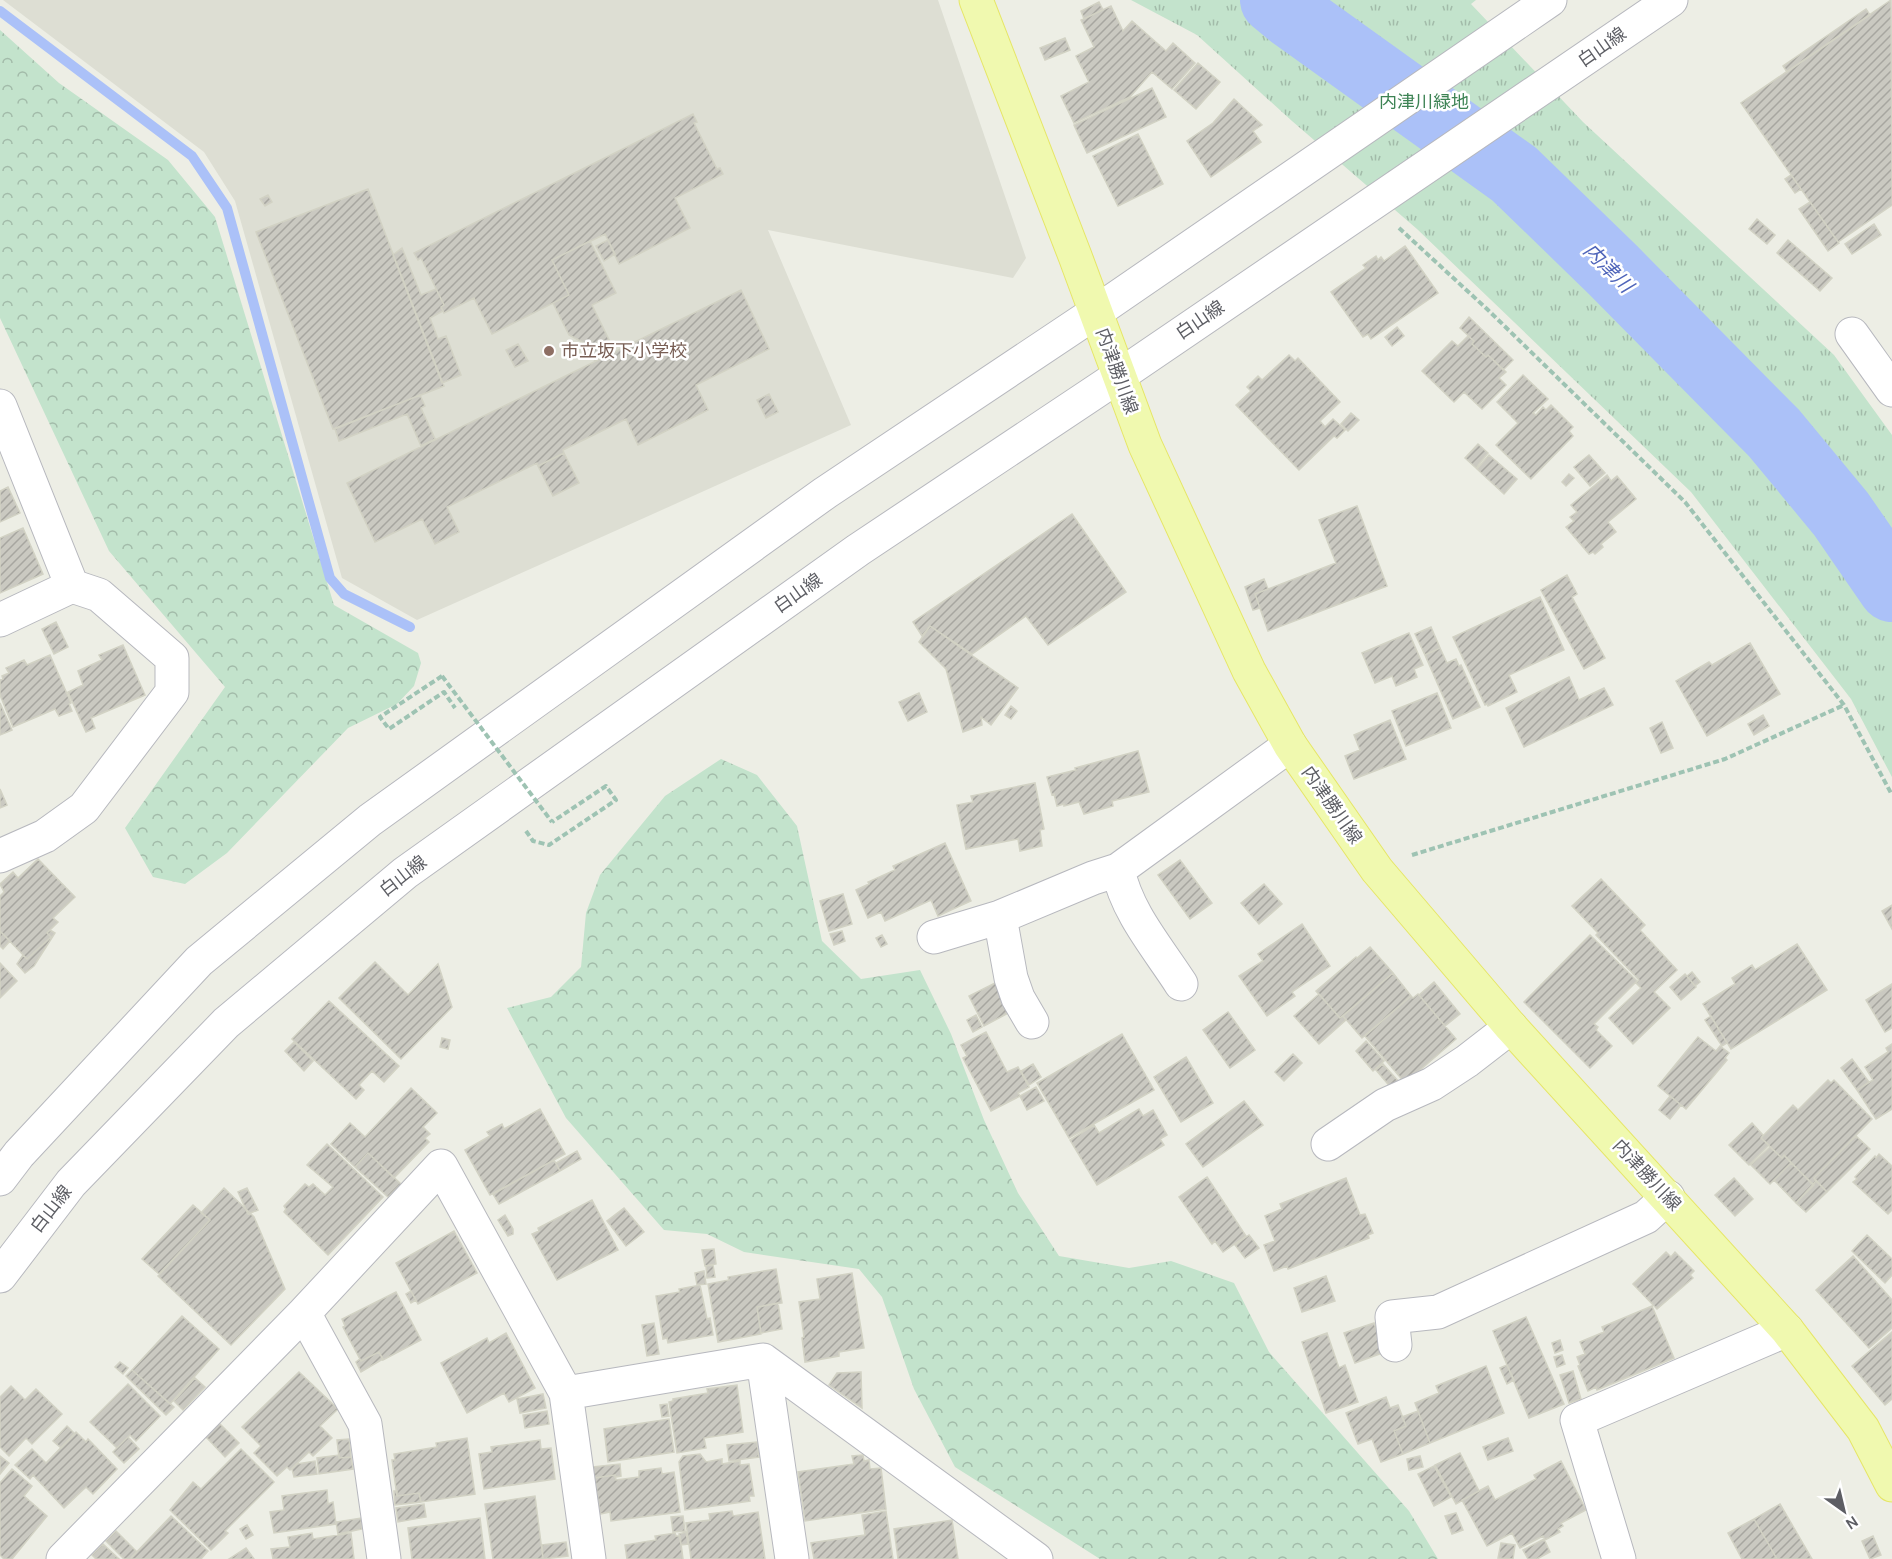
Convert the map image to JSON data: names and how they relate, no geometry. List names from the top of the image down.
{
  "streets": {
    "main road": ["内津勝川線"],
    "street": ["白山線"]
  },
  "crossings": [
    ["白山線", "内津勝川線"]
  ],
  "water": ["内津川"],
  "parks": ["内津川緑地"],
  "places": ["市立坂下小学校"],
  "north": "bottom right"
}
